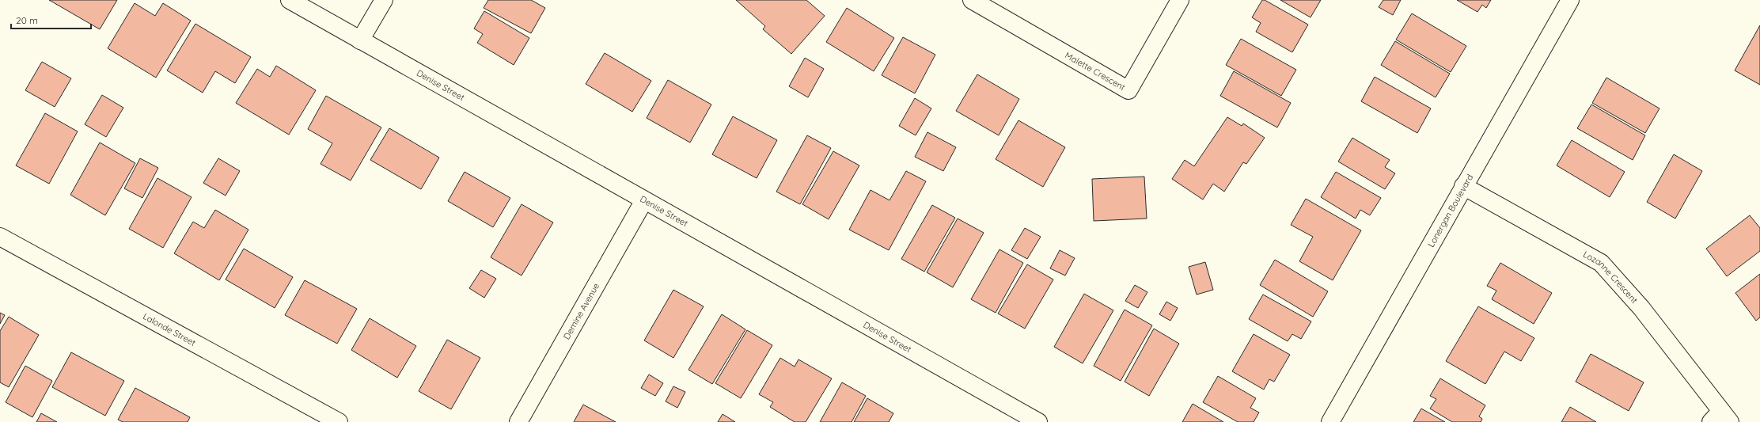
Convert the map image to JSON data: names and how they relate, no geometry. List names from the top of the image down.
{
  "streets": {
    "street": [
      "Malette Crescent",
      "Denise Street",
      "Lonergan Boulevard",
      "Lozanne Crescent",
      "Demine Avenue",
      "Lalonde Street"
    ]
  },
  "crossings": [
    ["Denise Street", "Demine Avenue"],
    ["Lonergan Boulevard", "Lozanne Crescent"]
  ],
  "scale_bar": "20 m"
}
